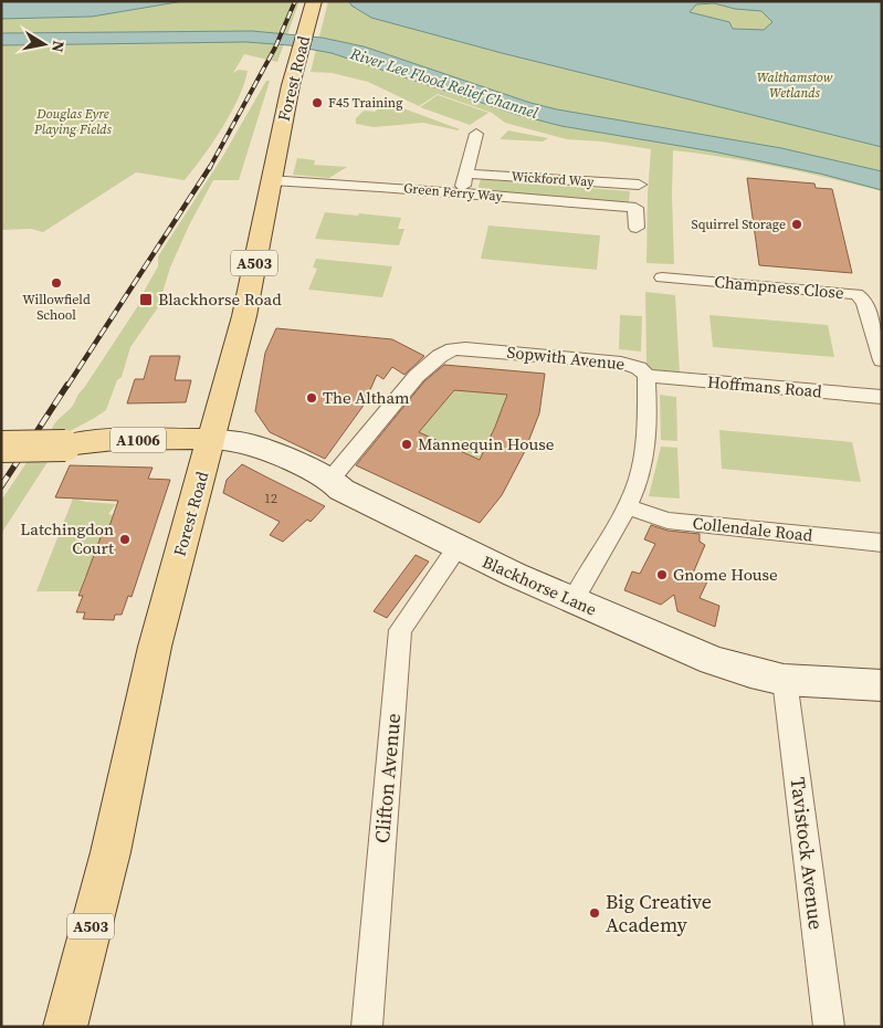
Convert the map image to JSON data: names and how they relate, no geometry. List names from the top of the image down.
{
  "streets": {
    "main road": [
      "Forest Road",
      "A503",
      "A1006",
      "Blackhorse Lane"
    ],
    "street": [
      "Wickford Way",
      "Green Ferry Way",
      "Champness Close",
      "Sopwith Avenue",
      "Hoffmans Road",
      "Collendale Road",
      "Clifton Avenue",
      "Tavistock Avenue"
    ]
  },
  "crossings": [
    ["Forest Road", "Green Ferry Way"],
    ["Forest Road", "A1006"],
    ["Forest Road", "Blackhorse Lane"],
    ["Sopwith Avenue", "Hoffmans Road"],
    ["Sopwith Avenue", "Collendale Road"],
    ["Sopwith Avenue", "Blackhorse Lane"],
    ["A1006", "Blackhorse Lane"],
    ["Blackhorse Lane", "Clifton Avenue"],
    ["Blackhorse Lane", "Tavistock Avenue"]
  ],
  "water": ["River Lee Flood Relief Channel"],
  "parks": ["Walthamstow Wetlands", "Douglas Eyre Playing Fields"],
  "places": {
    "other": [
      "F45 Training",
      "Squirrel Storage",
      "Willowfield School",
      "The Altham",
      "Mannequin House",
      "Latchingdon Court",
      "Gnome House",
      "Big Creative Academy"
    ],
    "transit": ["Blackhorse Road"]
  },
  "house_numbers": ["12"],
  "north": "right"
}
